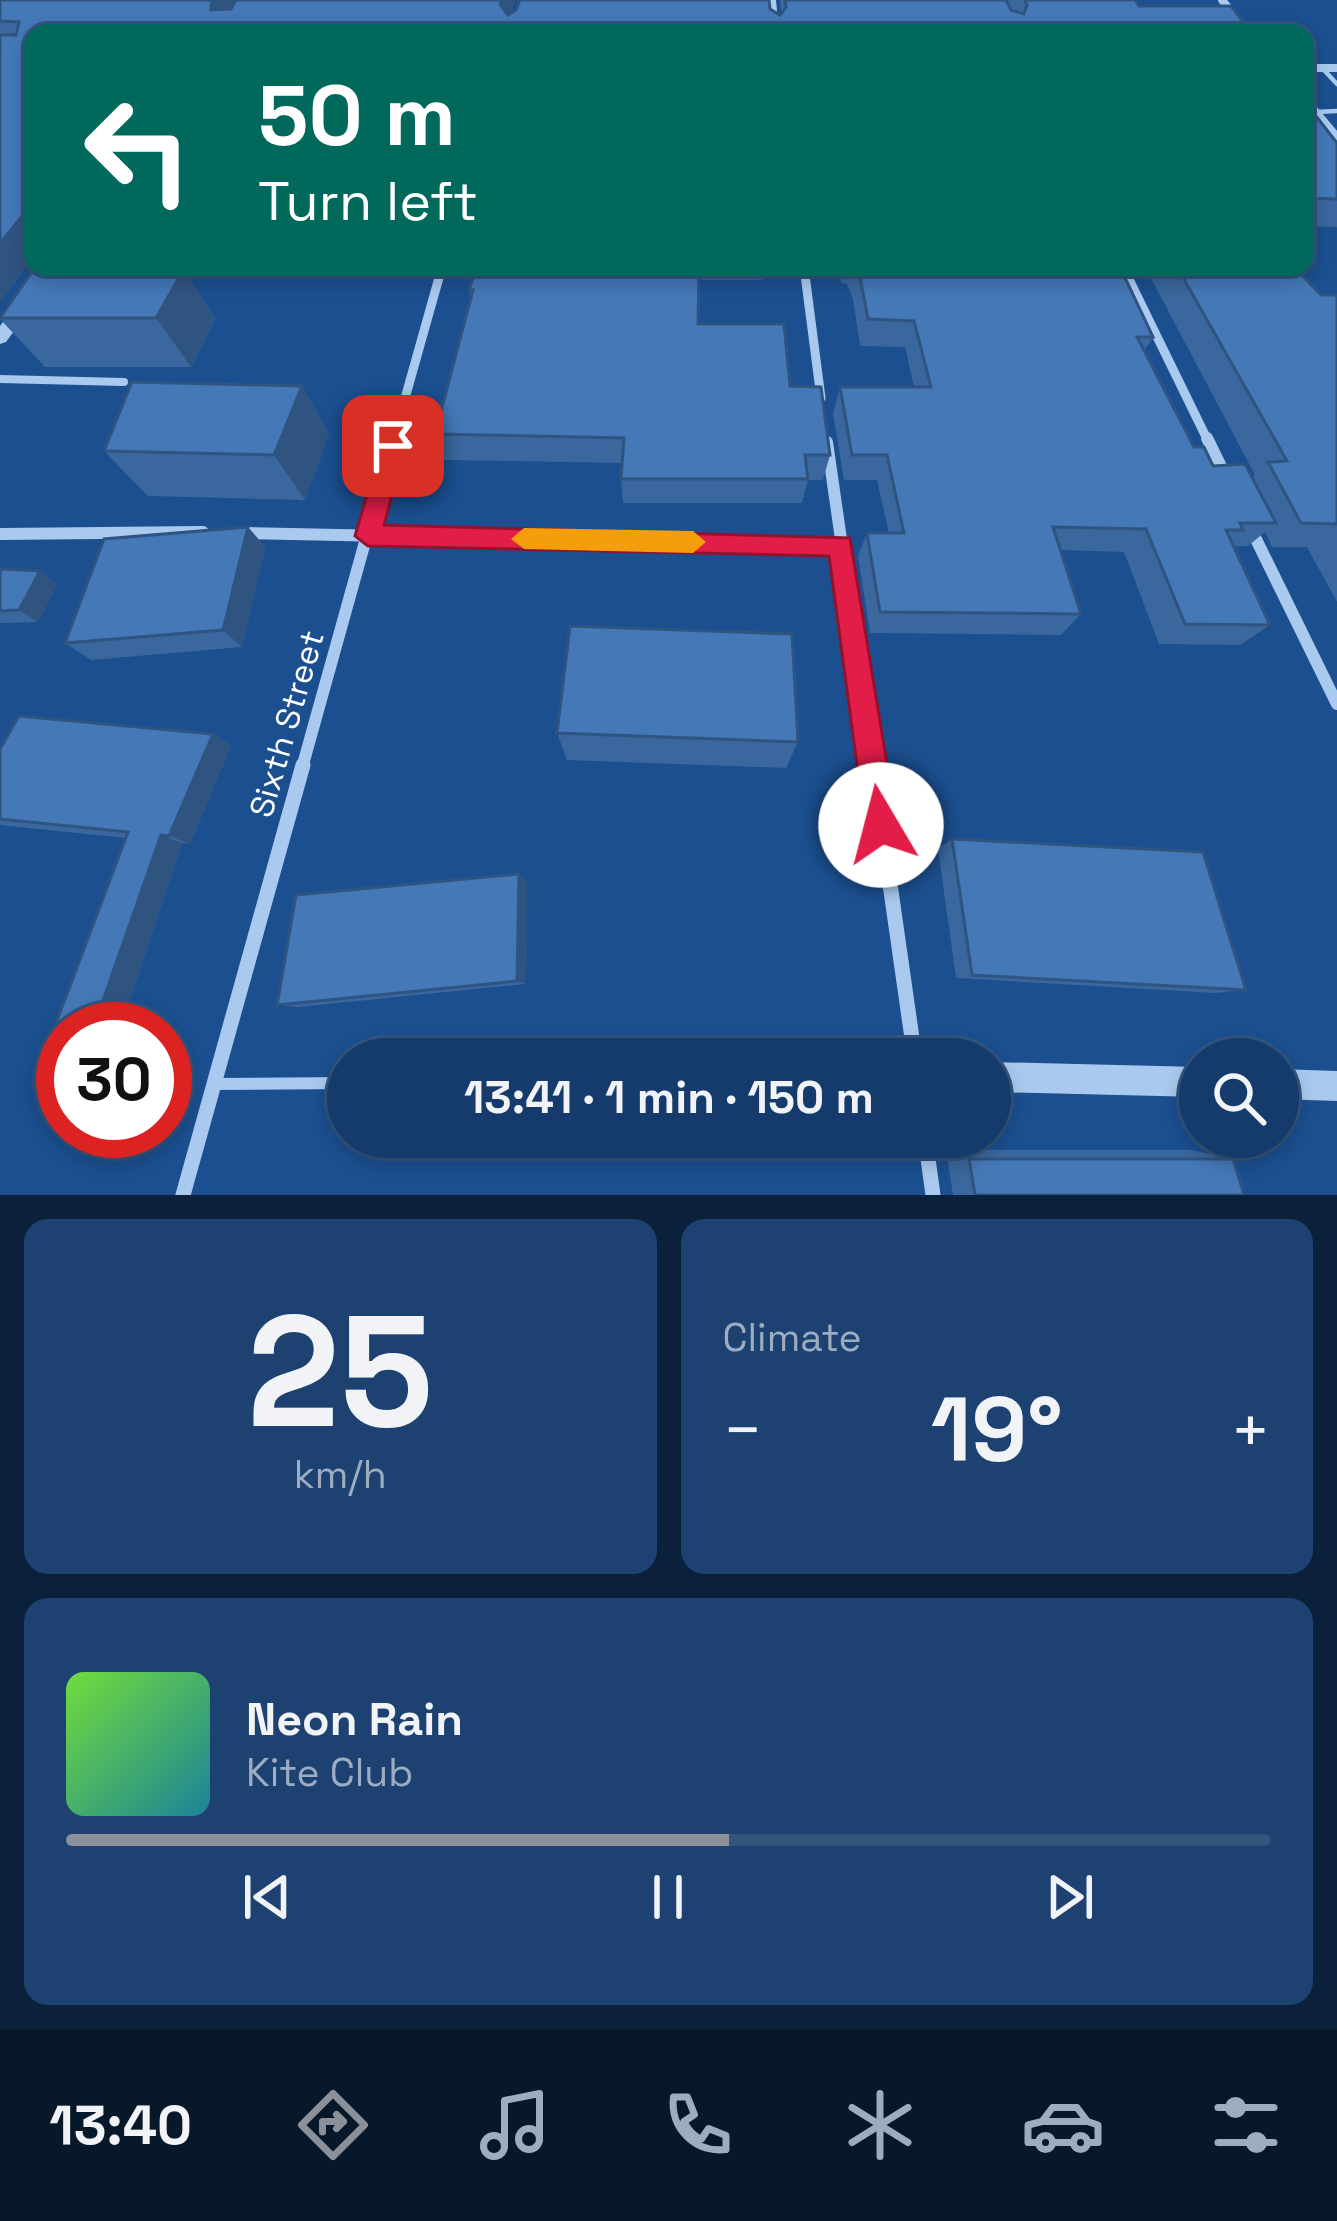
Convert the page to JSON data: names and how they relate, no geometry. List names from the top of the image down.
{
  "streets": {
    "street": ["Sixth Street"]
  },
  "page": {
    "turn": ["50 m", "Turn left"],
    "limit": "30",
    "trip": "13:41 · 1 min · 150 m",
    "tile": [
      ["25", "km/h"],
      "Climate"
    ],
    "heat": ["−", "19°", "+"],
    "song": ["Neon Rain", "Kite Club"],
    "tabs": "13:40"
  }
}
